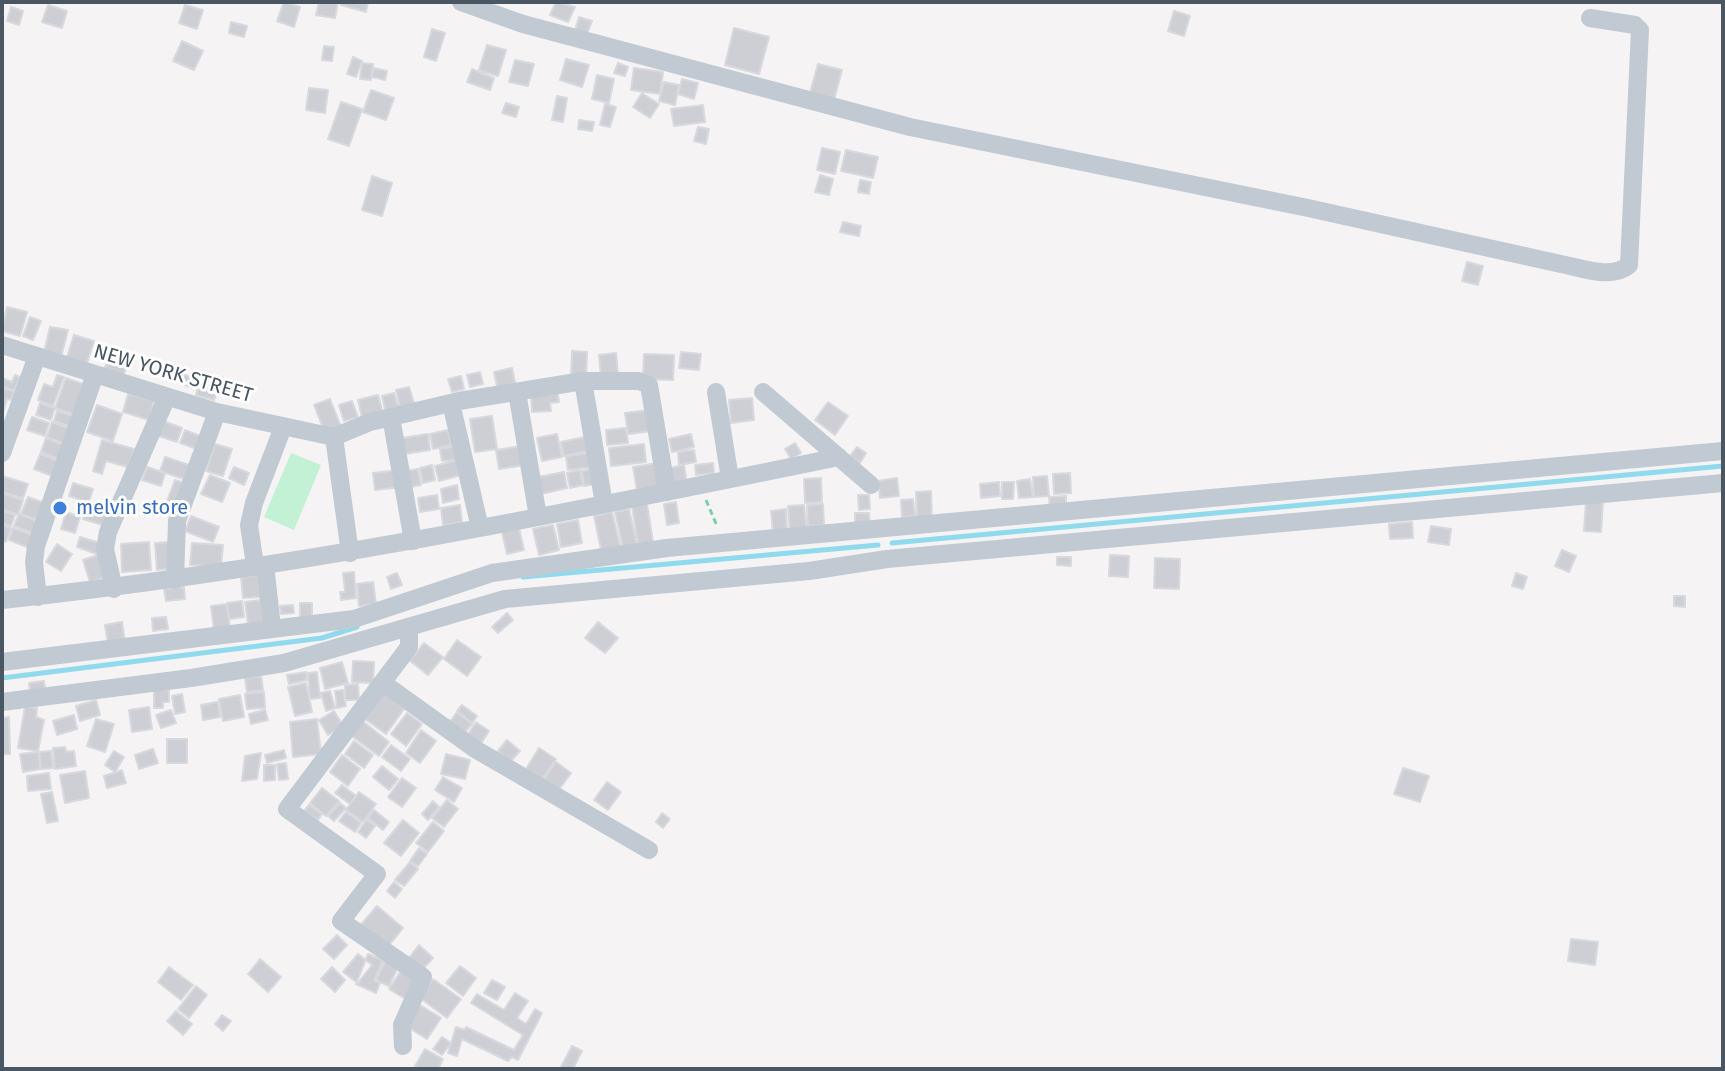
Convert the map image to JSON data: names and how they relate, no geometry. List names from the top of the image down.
{
  "streets": {
    "street": ["NEW YORK STREET"]
  },
  "places": ["melvin store"]
}
